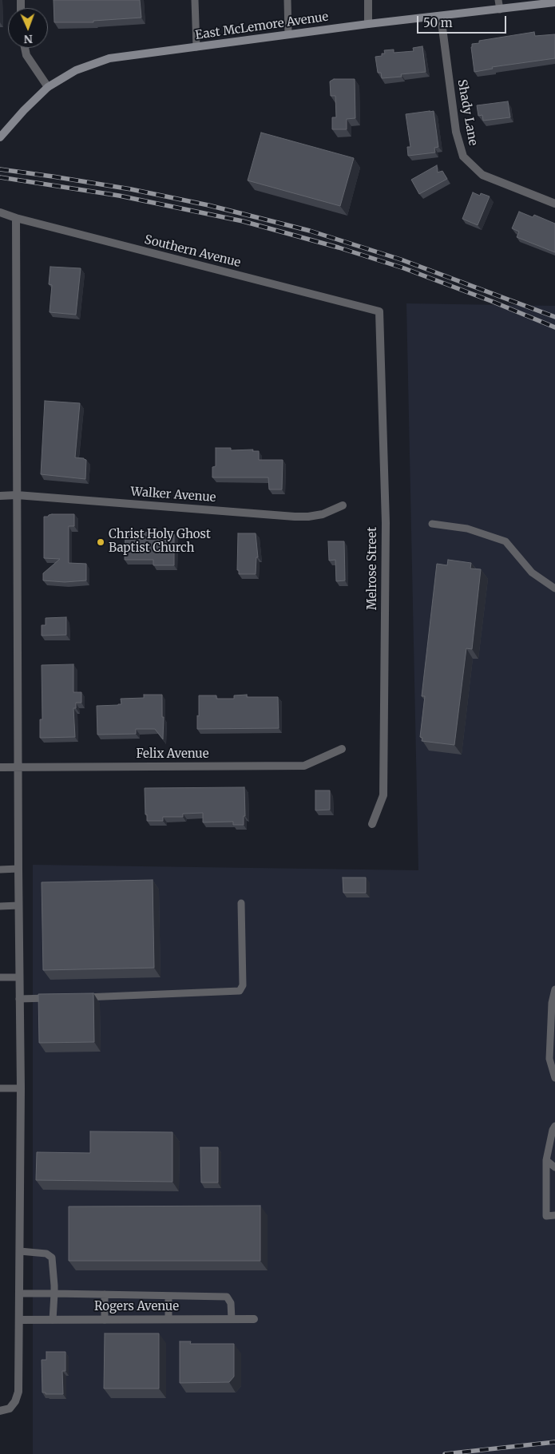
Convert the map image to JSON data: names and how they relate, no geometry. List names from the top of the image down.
{
  "streets": {
    "main road": ["East McLemore Avenue"],
    "street": [
      "Shady Lane",
      "Southern Avenue",
      "Walker Avenue",
      "Melrose Street",
      "Felix Avenue",
      "Rogers Avenue"
    ]
  },
  "crossings": [
    ["East McLemore Avenue", "Shady Lane"],
    ["Southern Avenue", "Melrose Street"]
  ],
  "places": ["Christ Holy Ghost Baptist Church"],
  "scale_bar": "50 m",
  "north": "bottom"
}
